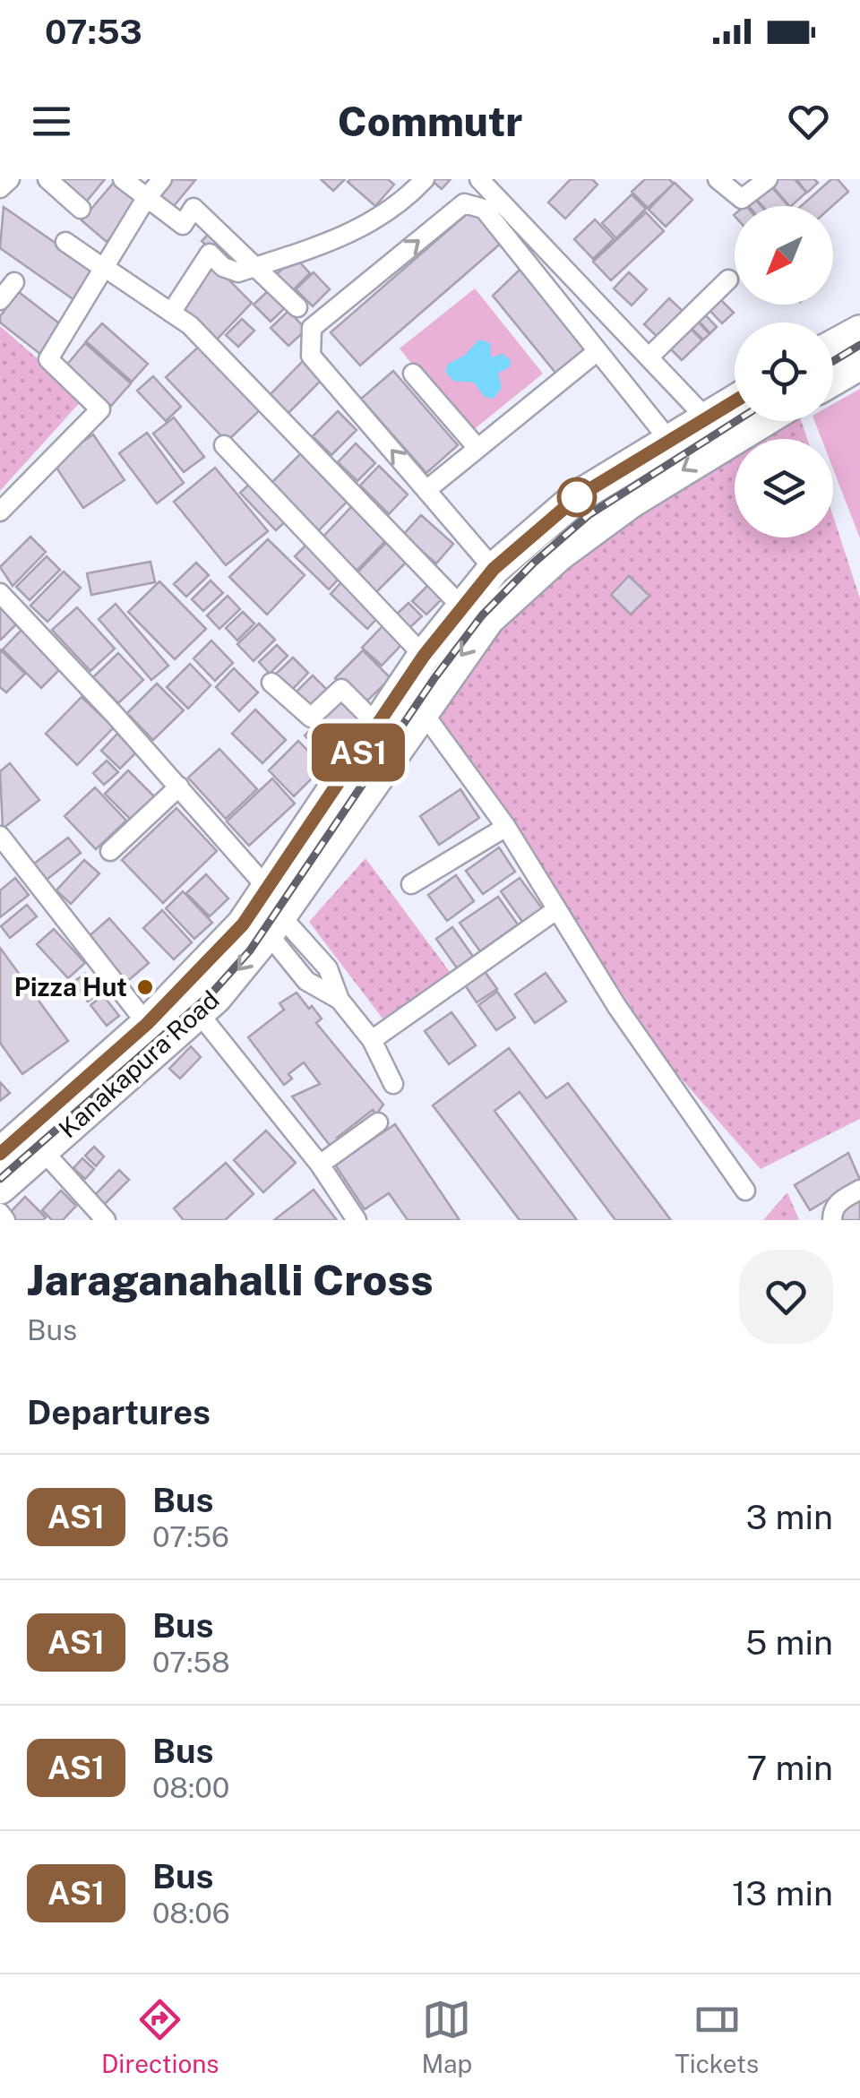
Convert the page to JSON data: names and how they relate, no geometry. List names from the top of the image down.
{
  "streets": {
    "highway": ["Kanakapura Road"]
  },
  "places": ["Pizza Hut"],
  "lines": ["bus line AS1"],
  "north": "bottom left",
  "page": {
    "status": "07:53",
    "header": "Commutr",
    "on_map": "AS1",
    "heading": [
      ["Jaraganahalli Cross", "Bus"],
      "Departures"
    ],
    "list": [
      {
        "mark": "AS1",
        "name": "Bus",
        "note": "07:56",
        "value": "3 min"
      },
      {
        "mark": "AS1",
        "name": "Bus",
        "note": "07:58",
        "value": "5 min"
      },
      {
        "mark": "AS1",
        "name": "Bus",
        "note": "08:00",
        "value": "7 min"
      },
      {
        "mark": "AS1",
        "name": "Bus",
        "note": "08:06",
        "value": "13 min"
      }
    ],
    "tabs": ["Directions", "Map", "Tickets"]
  }
}
